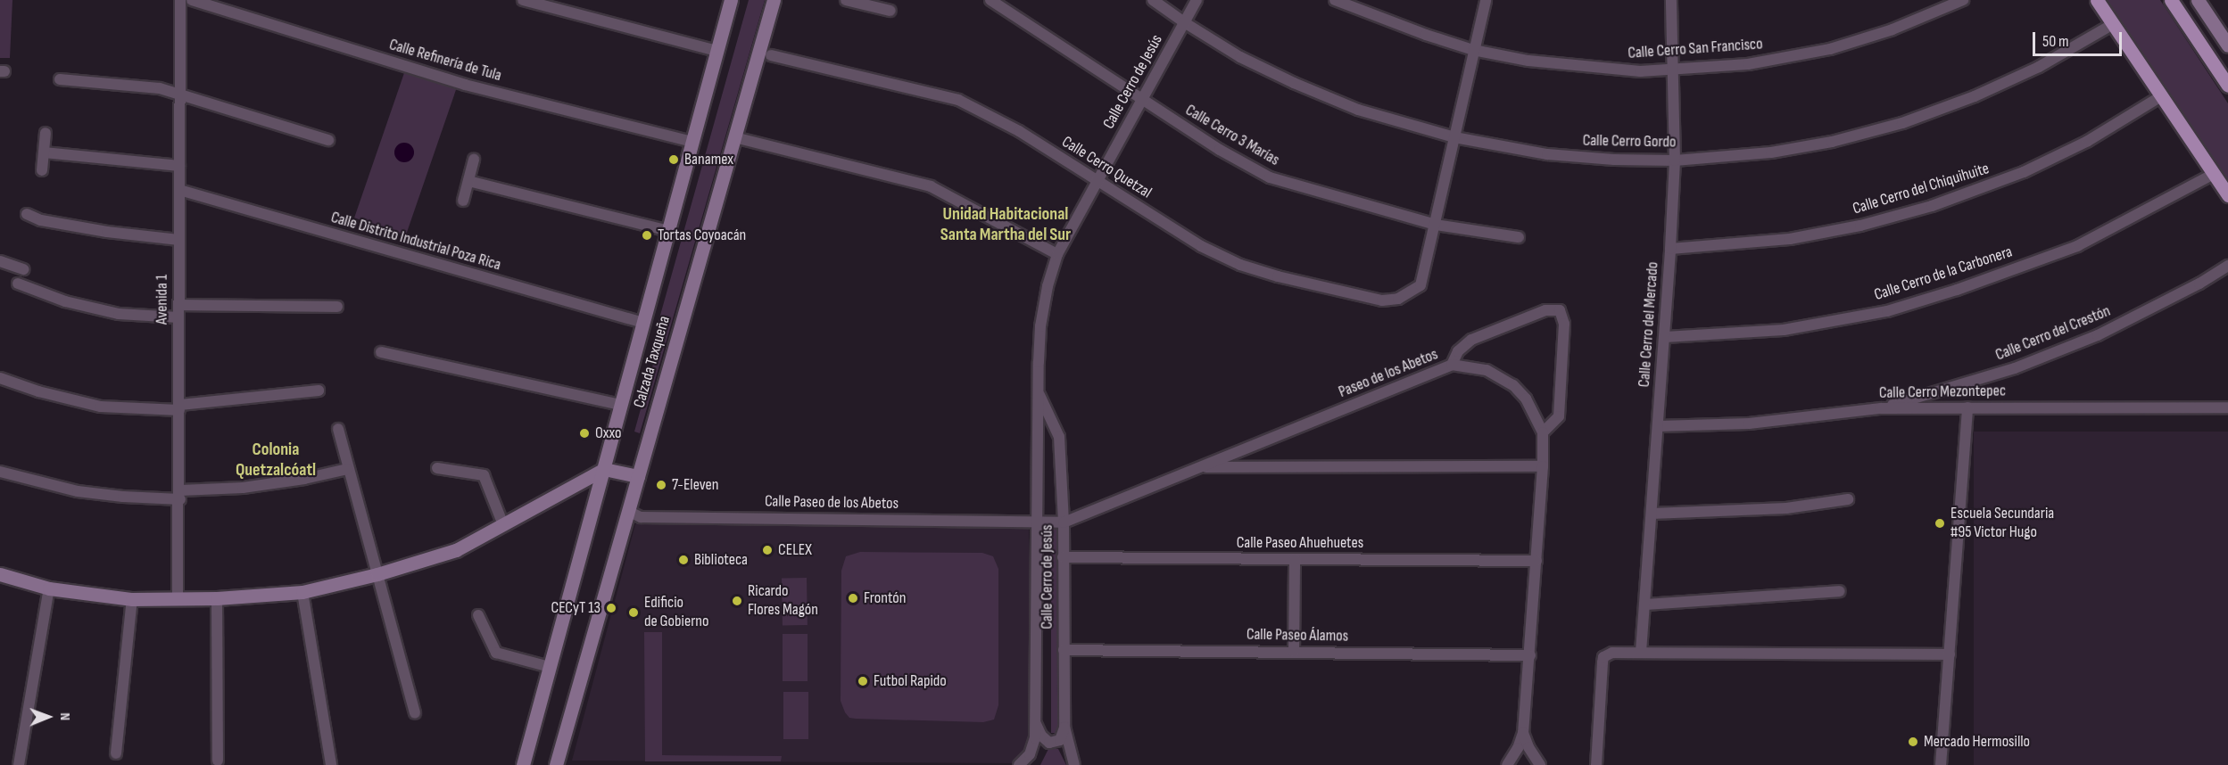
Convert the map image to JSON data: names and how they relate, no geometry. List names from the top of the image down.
{
  "streets": {
    "main road": ["Calzada Taxqueña"],
    "street": [
      "Calle Cerro San Francisco",
      "Calle Refinería de Tula",
      "Calle Cerro de Jesús",
      "Calle Cerro 3 Marías",
      "Calle Cerro Gordo",
      "Calle Cerro Quetzal",
      "Calle Cerro del Chiquihuite",
      "Calle Distrito Industrial Poza Rica",
      "Calle Cerro de la Carbonera",
      "Avenida 1",
      "Calle Cerro del Mercado",
      "Calle Cerro del Crestón",
      "Paseo de los Abetos",
      "Calle Cerro Mezontepec",
      "Calle Paseo de los Abetos",
      "Calle Paseo Ahuehuetes",
      "Calle Paseo Álamos"
    ]
  },
  "crossings": [
    ["Calle Cerro San Francisco", "Calle Cerro del Mercado"],
    ["Calle Refinería de Tula", "Calzada Taxqueña"],
    ["Calle Cerro de Jesús", "Calle Cerro 3 Marías"],
    ["Calle Cerro de Jesús", "Calle Cerro Gordo"],
    ["Calle Cerro de Jesús", "Calle Cerro Quetzal"],
    ["Calle Cerro de Jesús", "Paseo de los Abetos"],
    ["Calle Cerro de Jesús", "Calle Paseo de los Abetos"],
    ["Calle Cerro de Jesús", "Calle Paseo Ahuehuetes"],
    ["Calle Cerro de Jesús", "Calle Paseo Álamos"],
    ["Calle Cerro 3 Marías", "Calle Cerro Quetzal"],
    ["Calle Cerro Gordo", "Calle Cerro del Mercado"],
    ["Calle Cerro del Chiquihuite", "Calle Cerro del Mercado"],
    ["Calle Distrito Industrial Poza Rica", "Avenida 1"],
    ["Calle Distrito Industrial Poza Rica", "Calzada Taxqueña"],
    ["Calle Cerro de la Carbonera", "Calle Cerro del Mercado"],
    ["Calle Cerro del Mercado", "Calle Cerro Mezontepec"],
    ["Calle Cerro del Crestón", "Calle Cerro Mezontepec"],
    ["Calzada Taxqueña", "Calle Paseo de los Abetos"],
    ["Paseo de los Abetos", "Calle Paseo de los Abetos"],
    ["Paseo de los Abetos", "Calle Paseo Ahuehuetes"],
    ["Paseo de los Abetos", "Calle Paseo Álamos"]
  ],
  "districts": ["Unidad Habitacional Santa Martha del Sur", "Colonia Quetzalcóatl"],
  "places": [
    "Banamex",
    "Tortas Coyoacán",
    "Oxxo",
    "7-Eleven",
    "Escuela Secundaria #95 Victor Hugo",
    "CELEX",
    "Biblioteca",
    "Frontón",
    "Ricardo Flores Magón",
    "CECyT 13",
    "Edificio de Gobierno",
    "Futbol Rapido",
    "Mercado Hermosillo"
  ],
  "scale_bar": "50 m",
  "north": "right"
}
